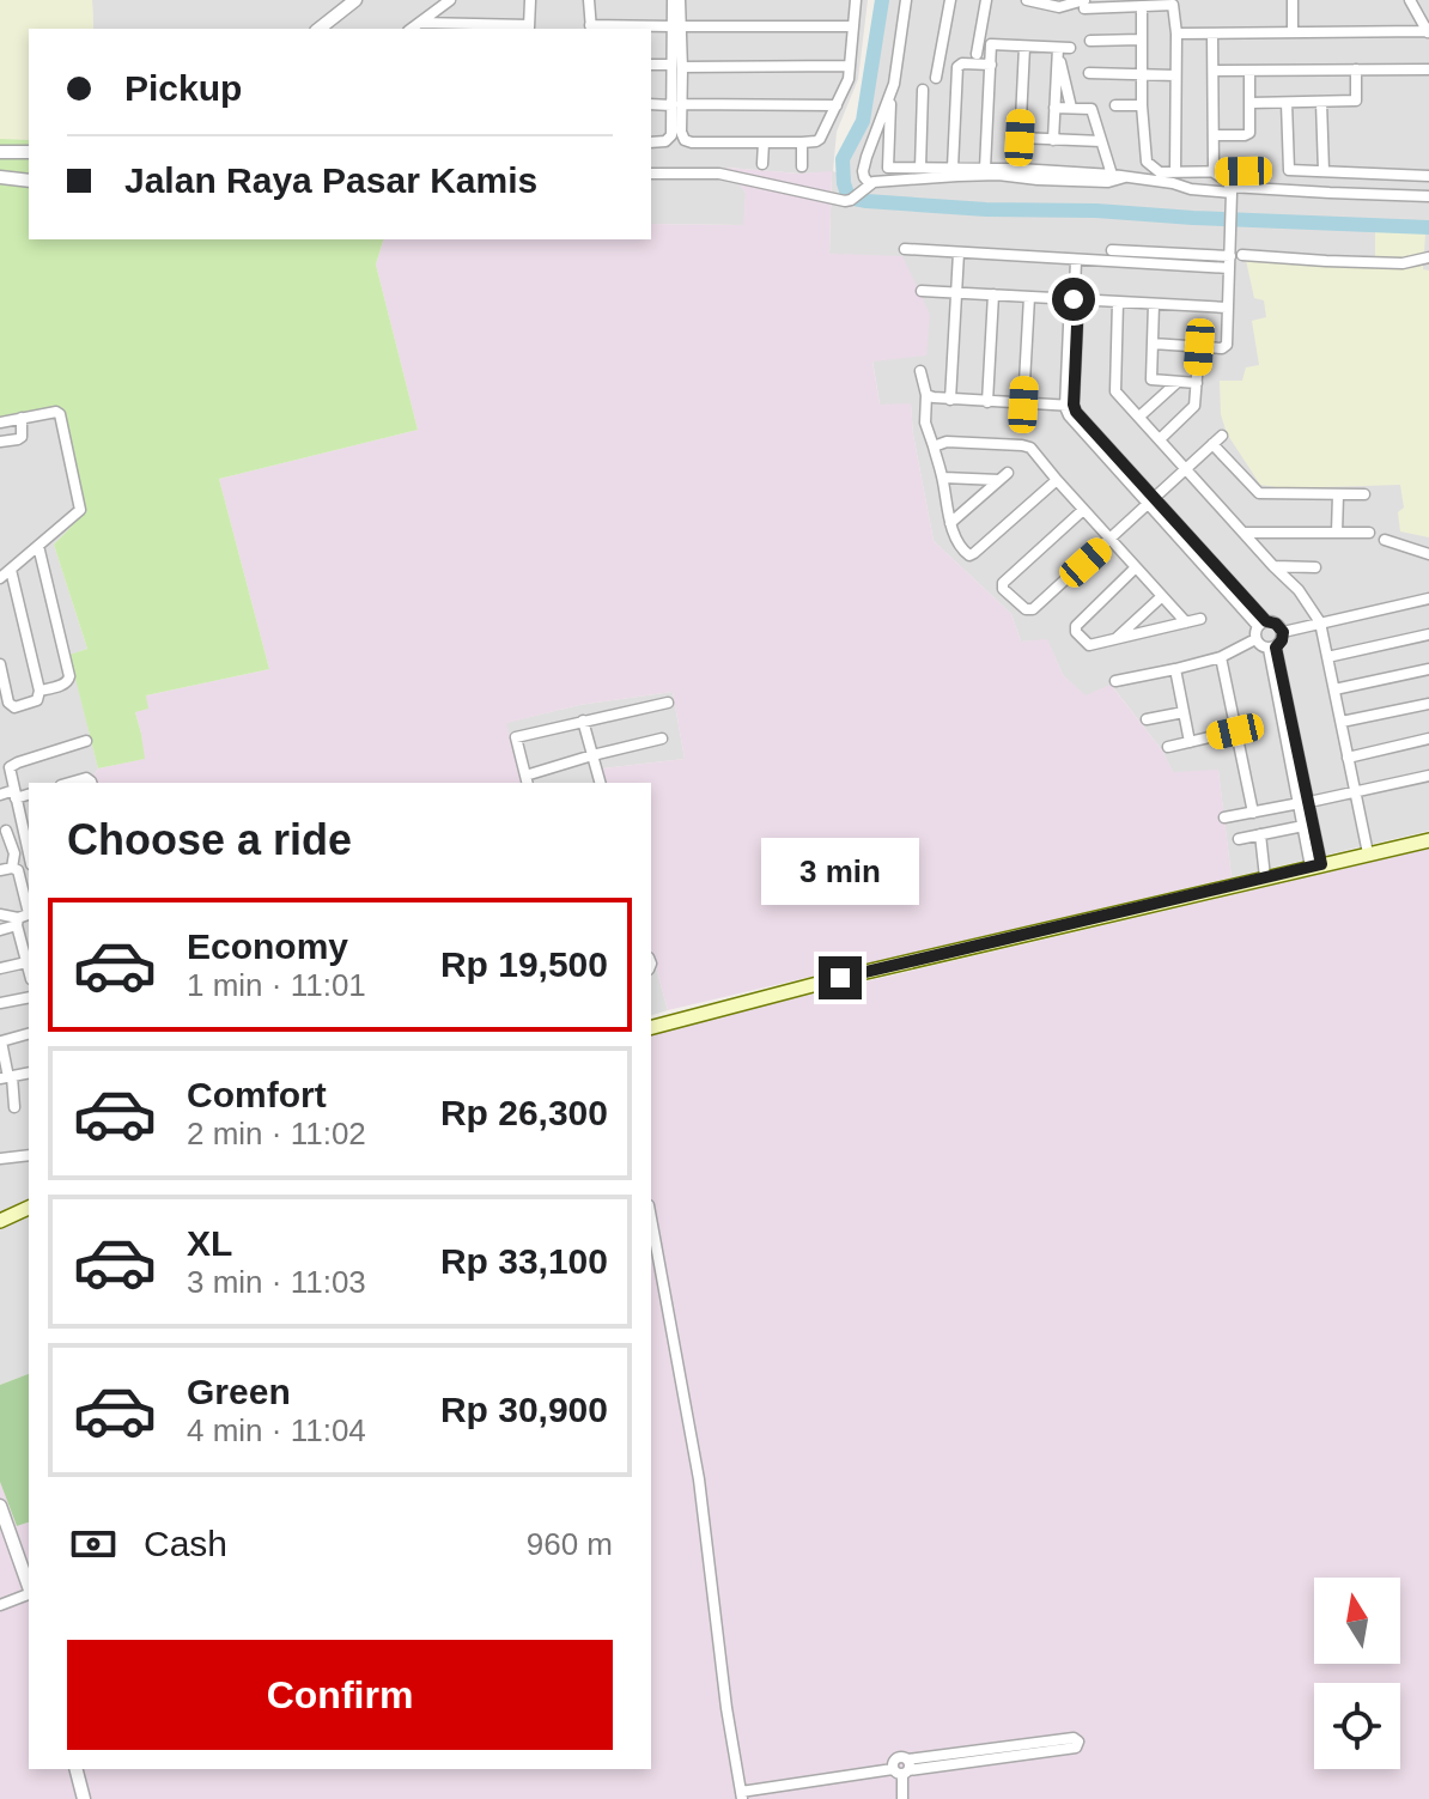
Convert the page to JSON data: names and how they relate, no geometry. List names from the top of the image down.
{
  "north": "top",
  "page": {
    "banner": ["Pickup", "Jalan Raya Pasar Kamis"],
    "heading": "Choose a ride",
    "bubble": "3 min",
    "list": [
      {
        "name": "Economy",
        "note": "1 min · 11:01",
        "value": "Rp 19,500"
      },
      {
        "name": "Comfort",
        "note": "2 min · 11:02",
        "value": "Rp 26,300"
      },
      {
        "name": "XL",
        "note": "3 min · 11:03",
        "value": "Rp 33,100"
      },
      {
        "name": "Green",
        "note": "4 min · 11:04",
        "value": "Rp 30,900"
      }
    ],
    "pay": ["Cash", "960 m"],
    "buttons": "Confirm"
  }
}
